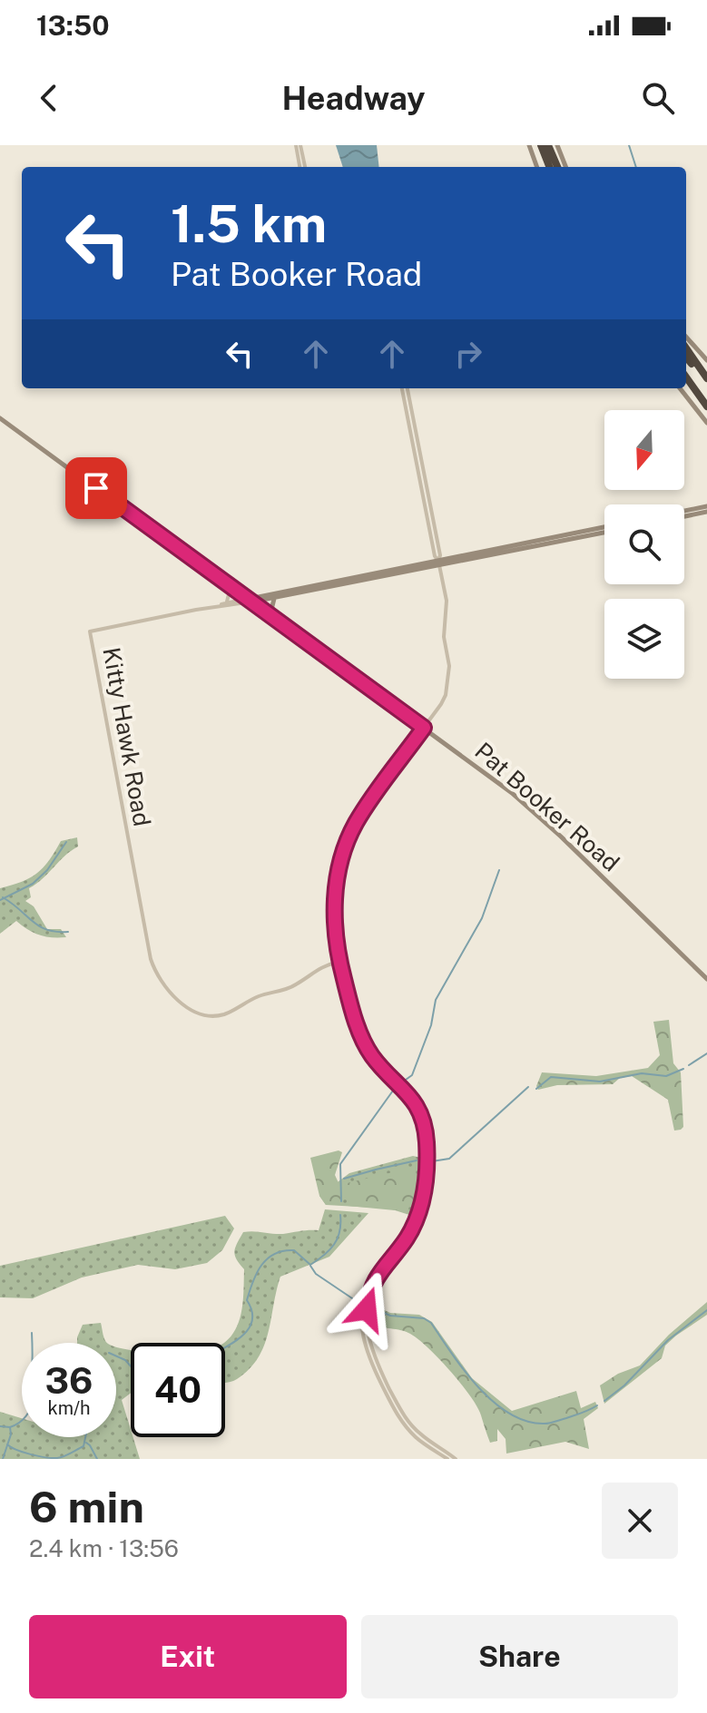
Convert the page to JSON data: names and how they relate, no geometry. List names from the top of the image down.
{
  "streets": {
    "main road": ["Kitty Hawk Road", "Pat Booker Road"]
  },
  "crossings": [
    ["Kitty Hawk Road", "Pat Booker Road"]
  ],
  "north": "bottom",
  "page": {
    "status": "13:50",
    "header": "Headway",
    "turn": ["1.5 km", "Pat Booker Road"],
    "speed": "36 km/h",
    "limit": "40",
    "heading": ["6 min", "2.4 km · 13:56"],
    "buttons": ["Exit", "Share"]
  }
}
